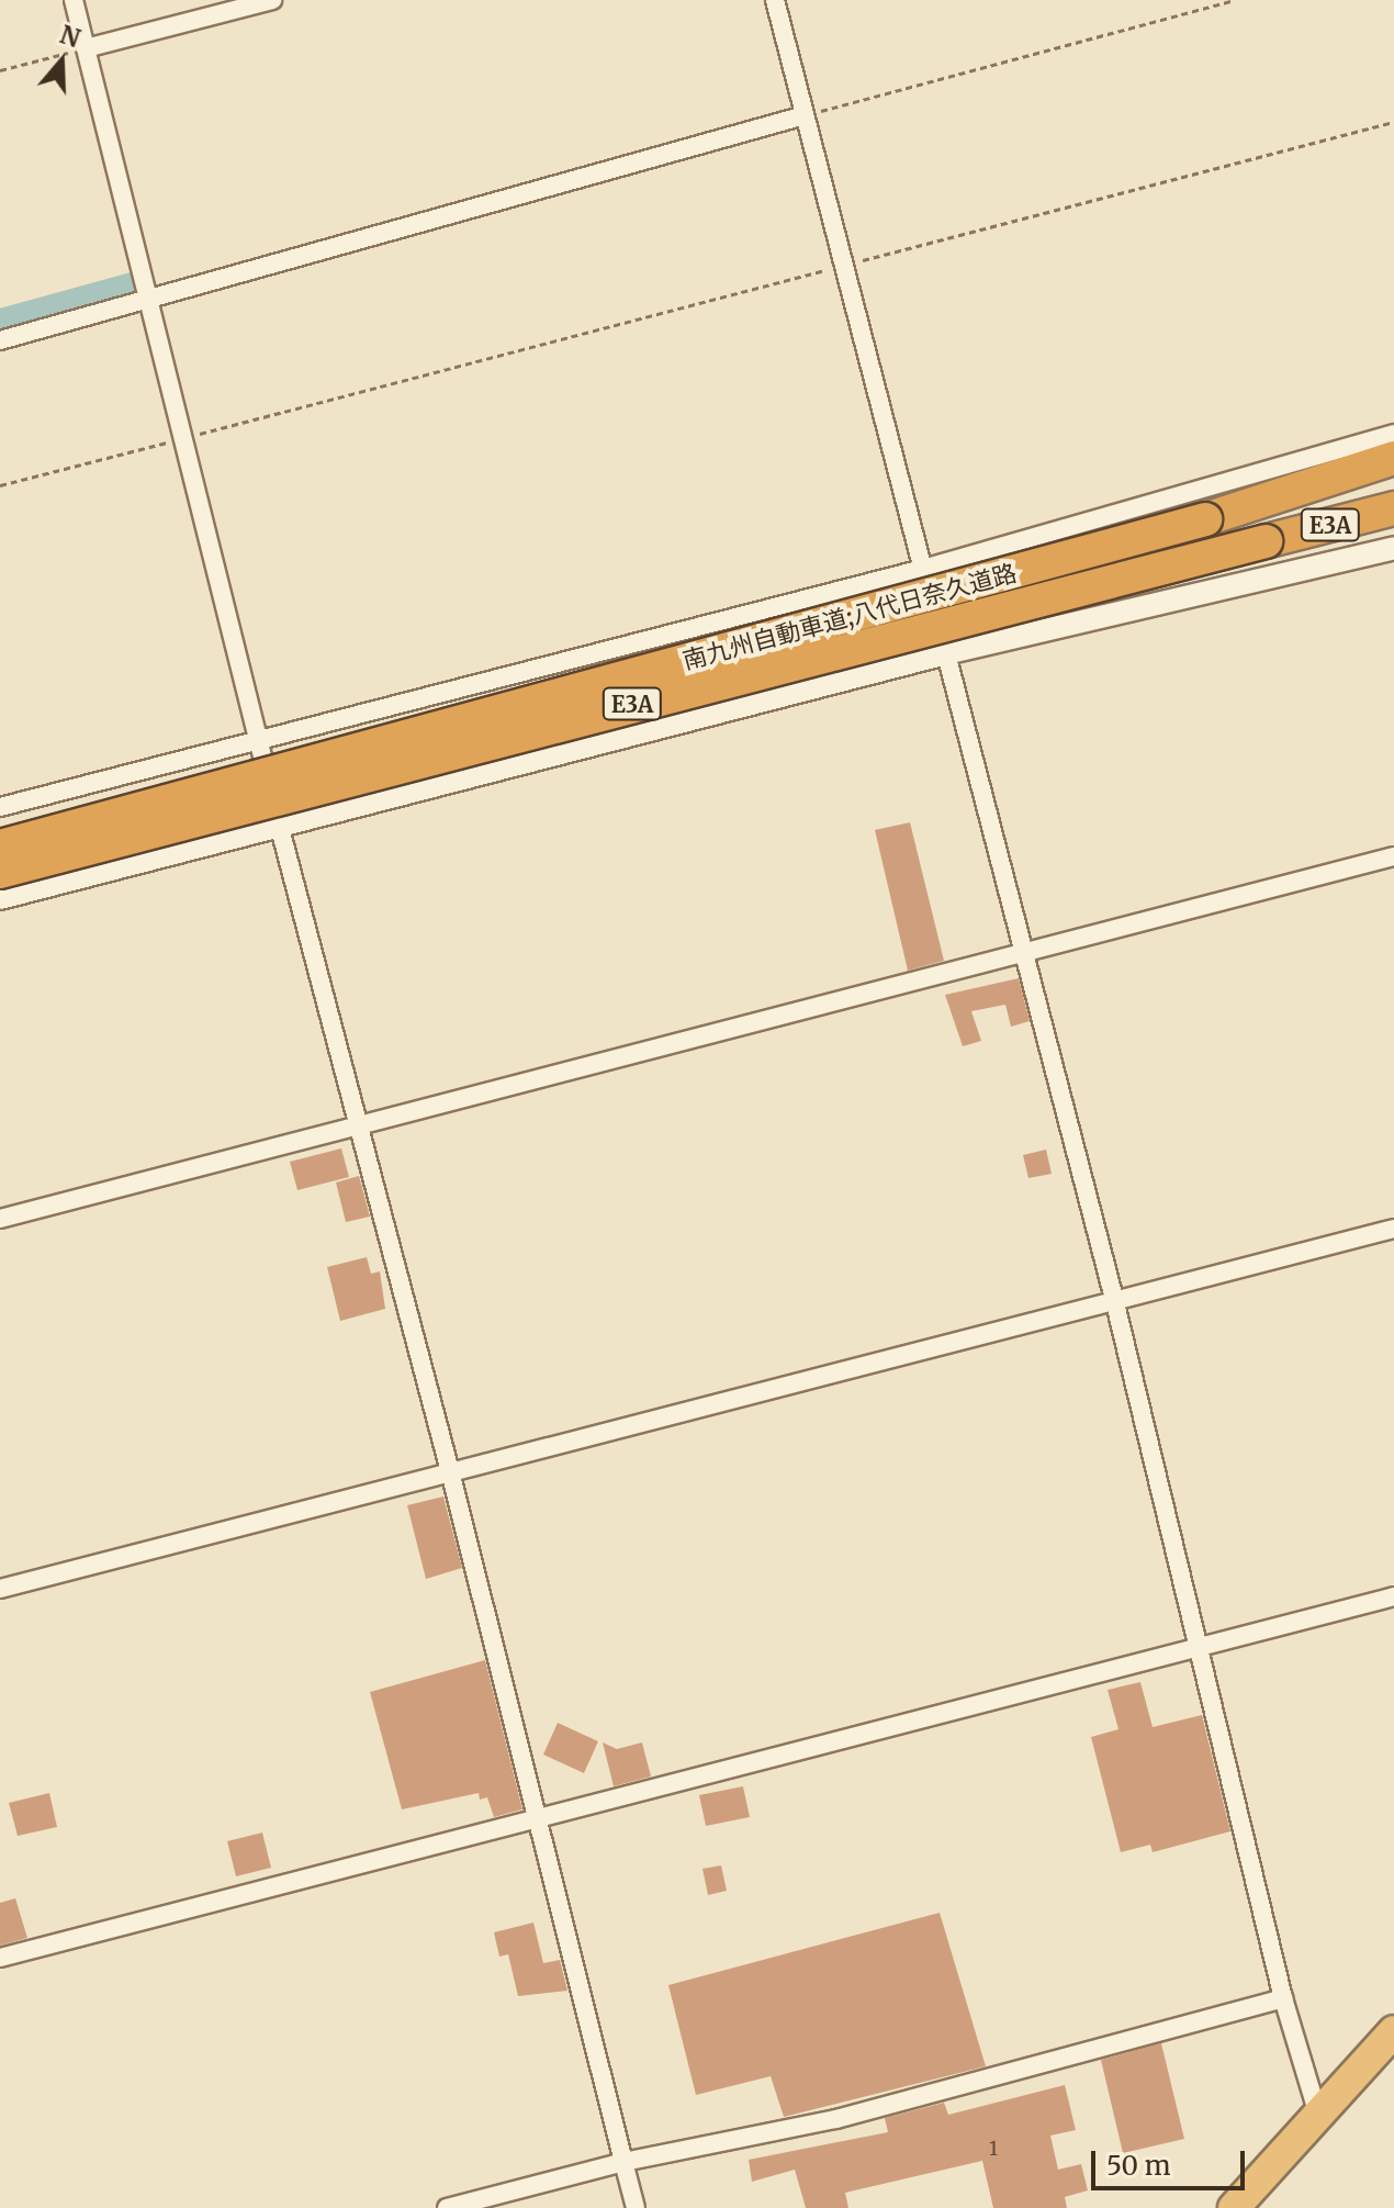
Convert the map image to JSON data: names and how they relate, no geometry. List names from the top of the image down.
{
  "streets": {
    "highway": ["E3A", "南九州自動車道;八代日奈久道路"]
  },
  "house_numbers": ["1"],
  "scale_bar": "50 m",
  "north": "top"
}
